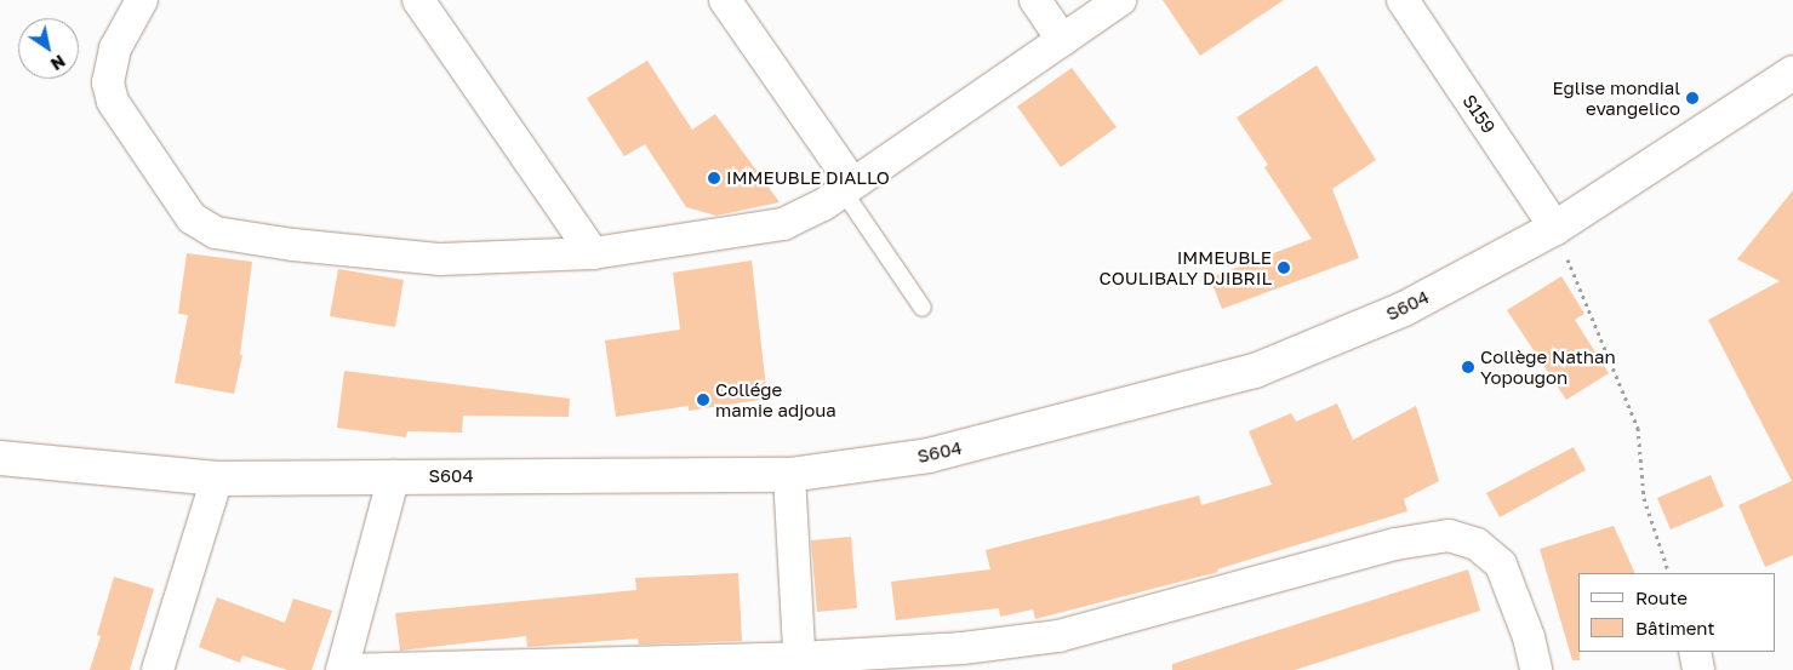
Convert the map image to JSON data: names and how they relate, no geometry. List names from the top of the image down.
{
  "streets": {
    "street": ["S159", "S604"]
  },
  "crossings": [
    ["S159", "S604"]
  ],
  "places": [
    "Eglise mondial evangelico",
    "IMMEUBLE DIALLO",
    "IMMEUBLE COULIBALY DJIBRIL",
    "Collège Nathan Yopougon",
    "Collége mamie adjoua"
  ],
  "legend": ["Route", "Bâtiment"],
  "north": "bottom right"
}
